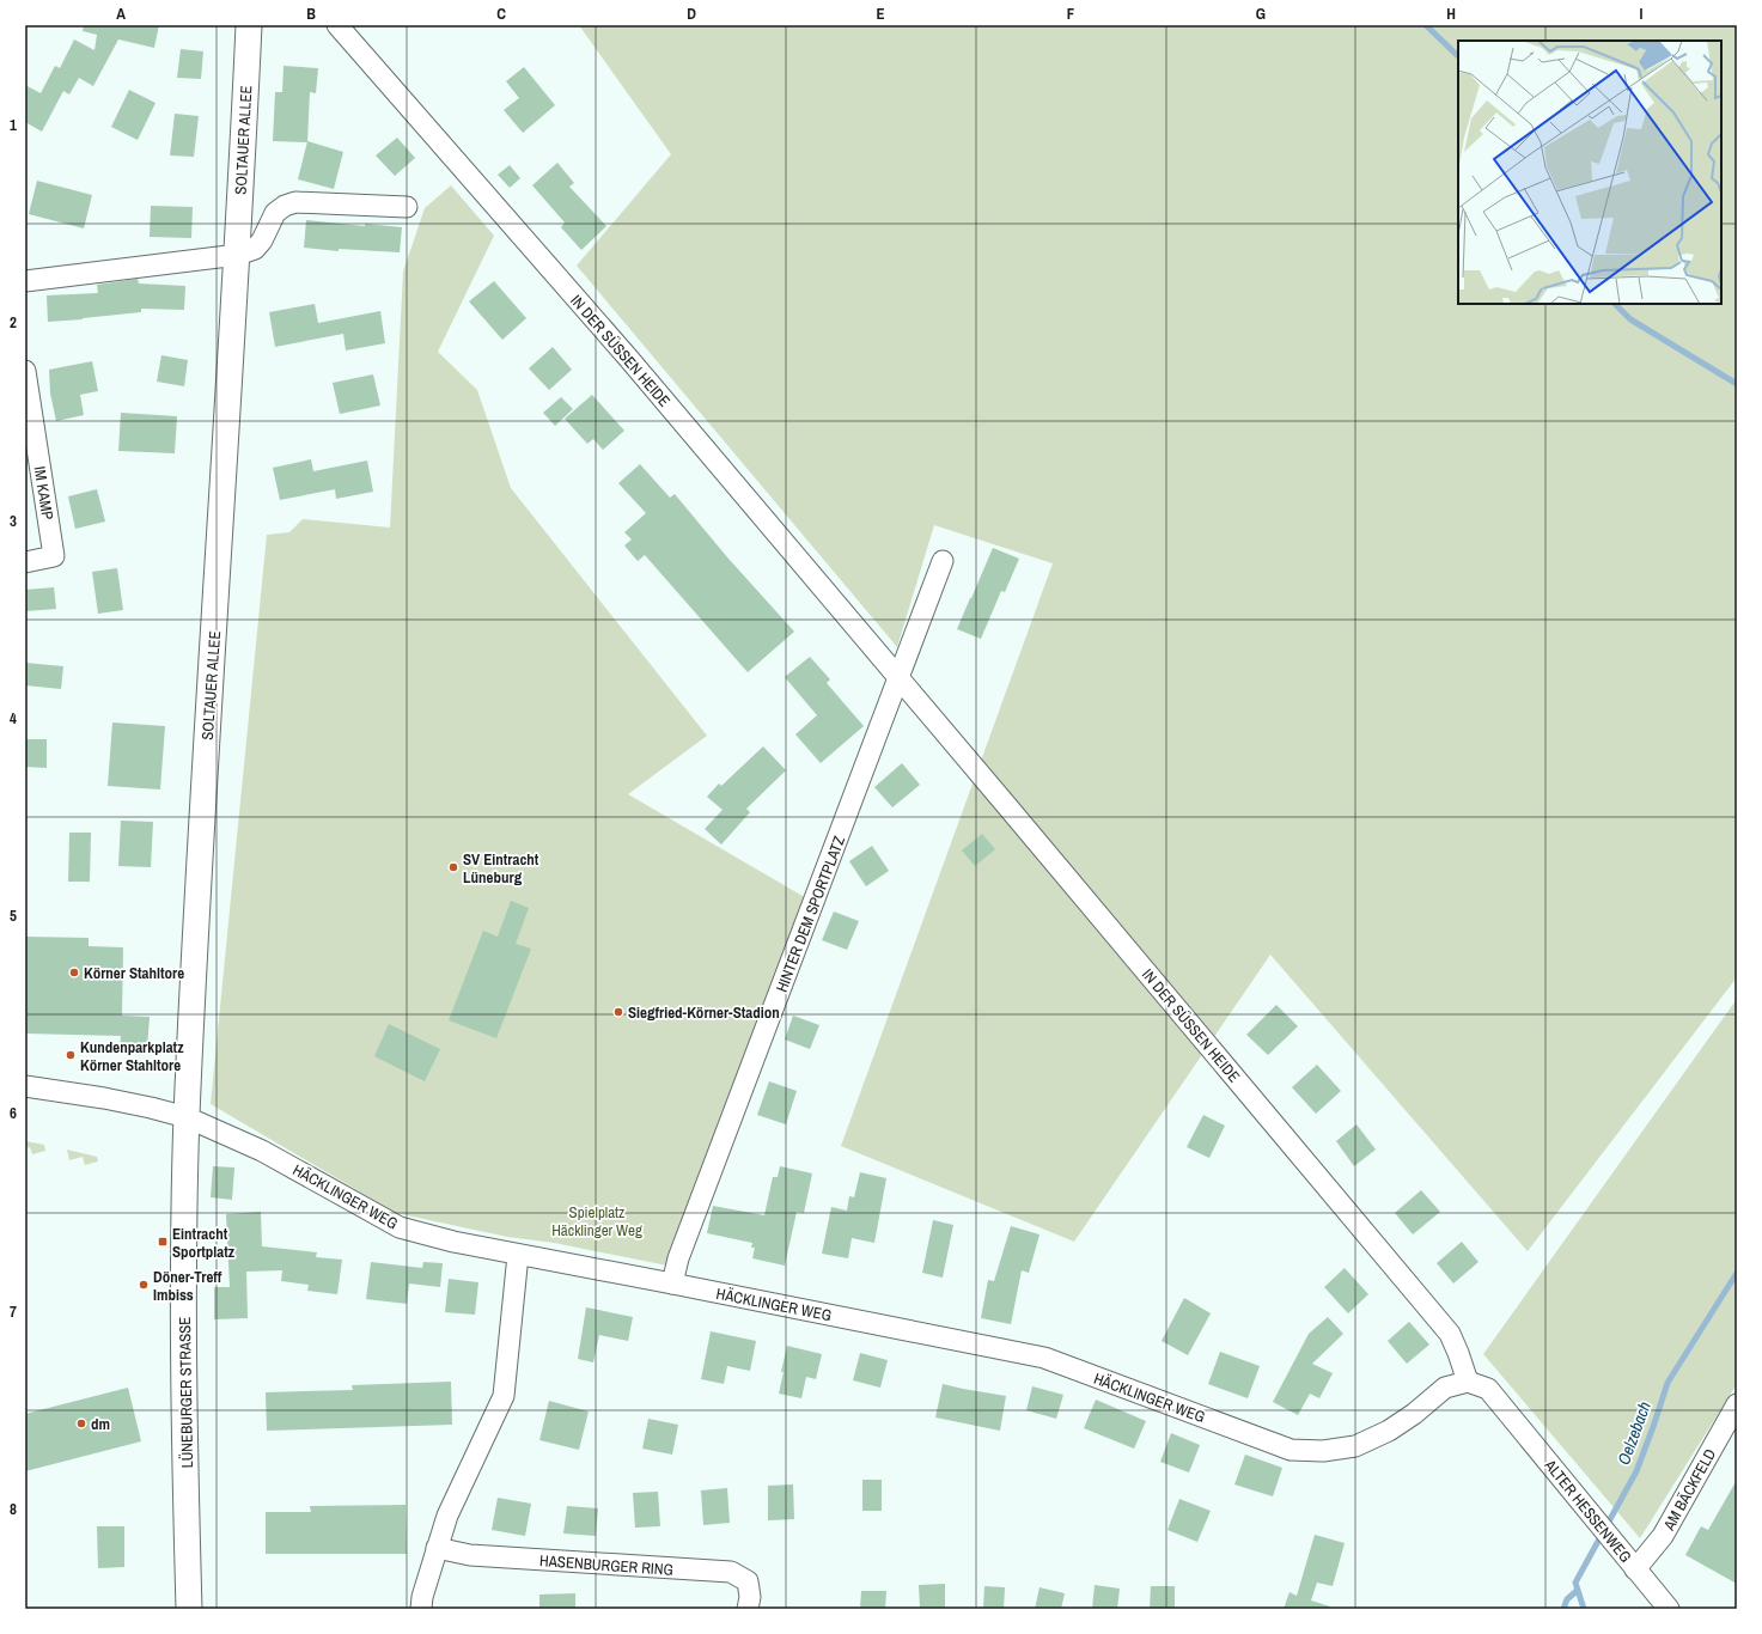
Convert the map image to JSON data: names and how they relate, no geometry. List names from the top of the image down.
{
  "streets": {
    "street": [
      "SOLTAUER ALLEE",
      "IN DER SÜSSEN HEIDE",
      "IM KAMP",
      "HINTER DEM SPORTPLATZ",
      "HÄCKLINGER WEG",
      "LÜNEBURGER STRASSE",
      "AM BÄCKFELD",
      "ALTER HESSENWEG",
      "HASENBURGER RING"
    ]
  },
  "crossings": [
    ["SOLTAUER ALLEE", "HÄCKLINGER WEG"],
    ["SOLTAUER ALLEE", "LÜNEBURGER STRASSE"],
    ["IN DER SÜSSEN HEIDE", "HINTER DEM SPORTPLATZ"],
    ["IN DER SÜSSEN HEIDE", "HÄCKLINGER WEG"],
    ["IN DER SÜSSEN HEIDE", "ALTER HESSENWEG"],
    ["HINTER DEM SPORTPLATZ", "HÄCKLINGER WEG"],
    ["HÄCKLINGER WEG", "LÜNEBURGER STRASSE"],
    ["HÄCKLINGER WEG", "ALTER HESSENWEG"],
    ["AM BÄCKFELD", "ALTER HESSENWEG"]
  ],
  "water": ["Oelzebach"],
  "parks": ["Spielplatz Häcklinger Weg"],
  "places": {
    "other": [
      "SV Eintracht Lüneburg",
      "Körner Stahltore",
      "Siegfried-Körner-Stadion",
      "Kundenparkplatz Körner Stahltore",
      "Döner-Treff Imbiss",
      "dm"
    ],
    "transit": ["Eintracht Sportplatz"]
  },
  "grid": {
    "columns": [
      "A",
      "B",
      "C",
      "D",
      "E",
      "F",
      "G",
      "H",
      "I"
    ],
    "rows": [
      "1",
      "2",
      "3",
      "4",
      "5",
      "6",
      "7",
      "8"
    ]
  }
}
